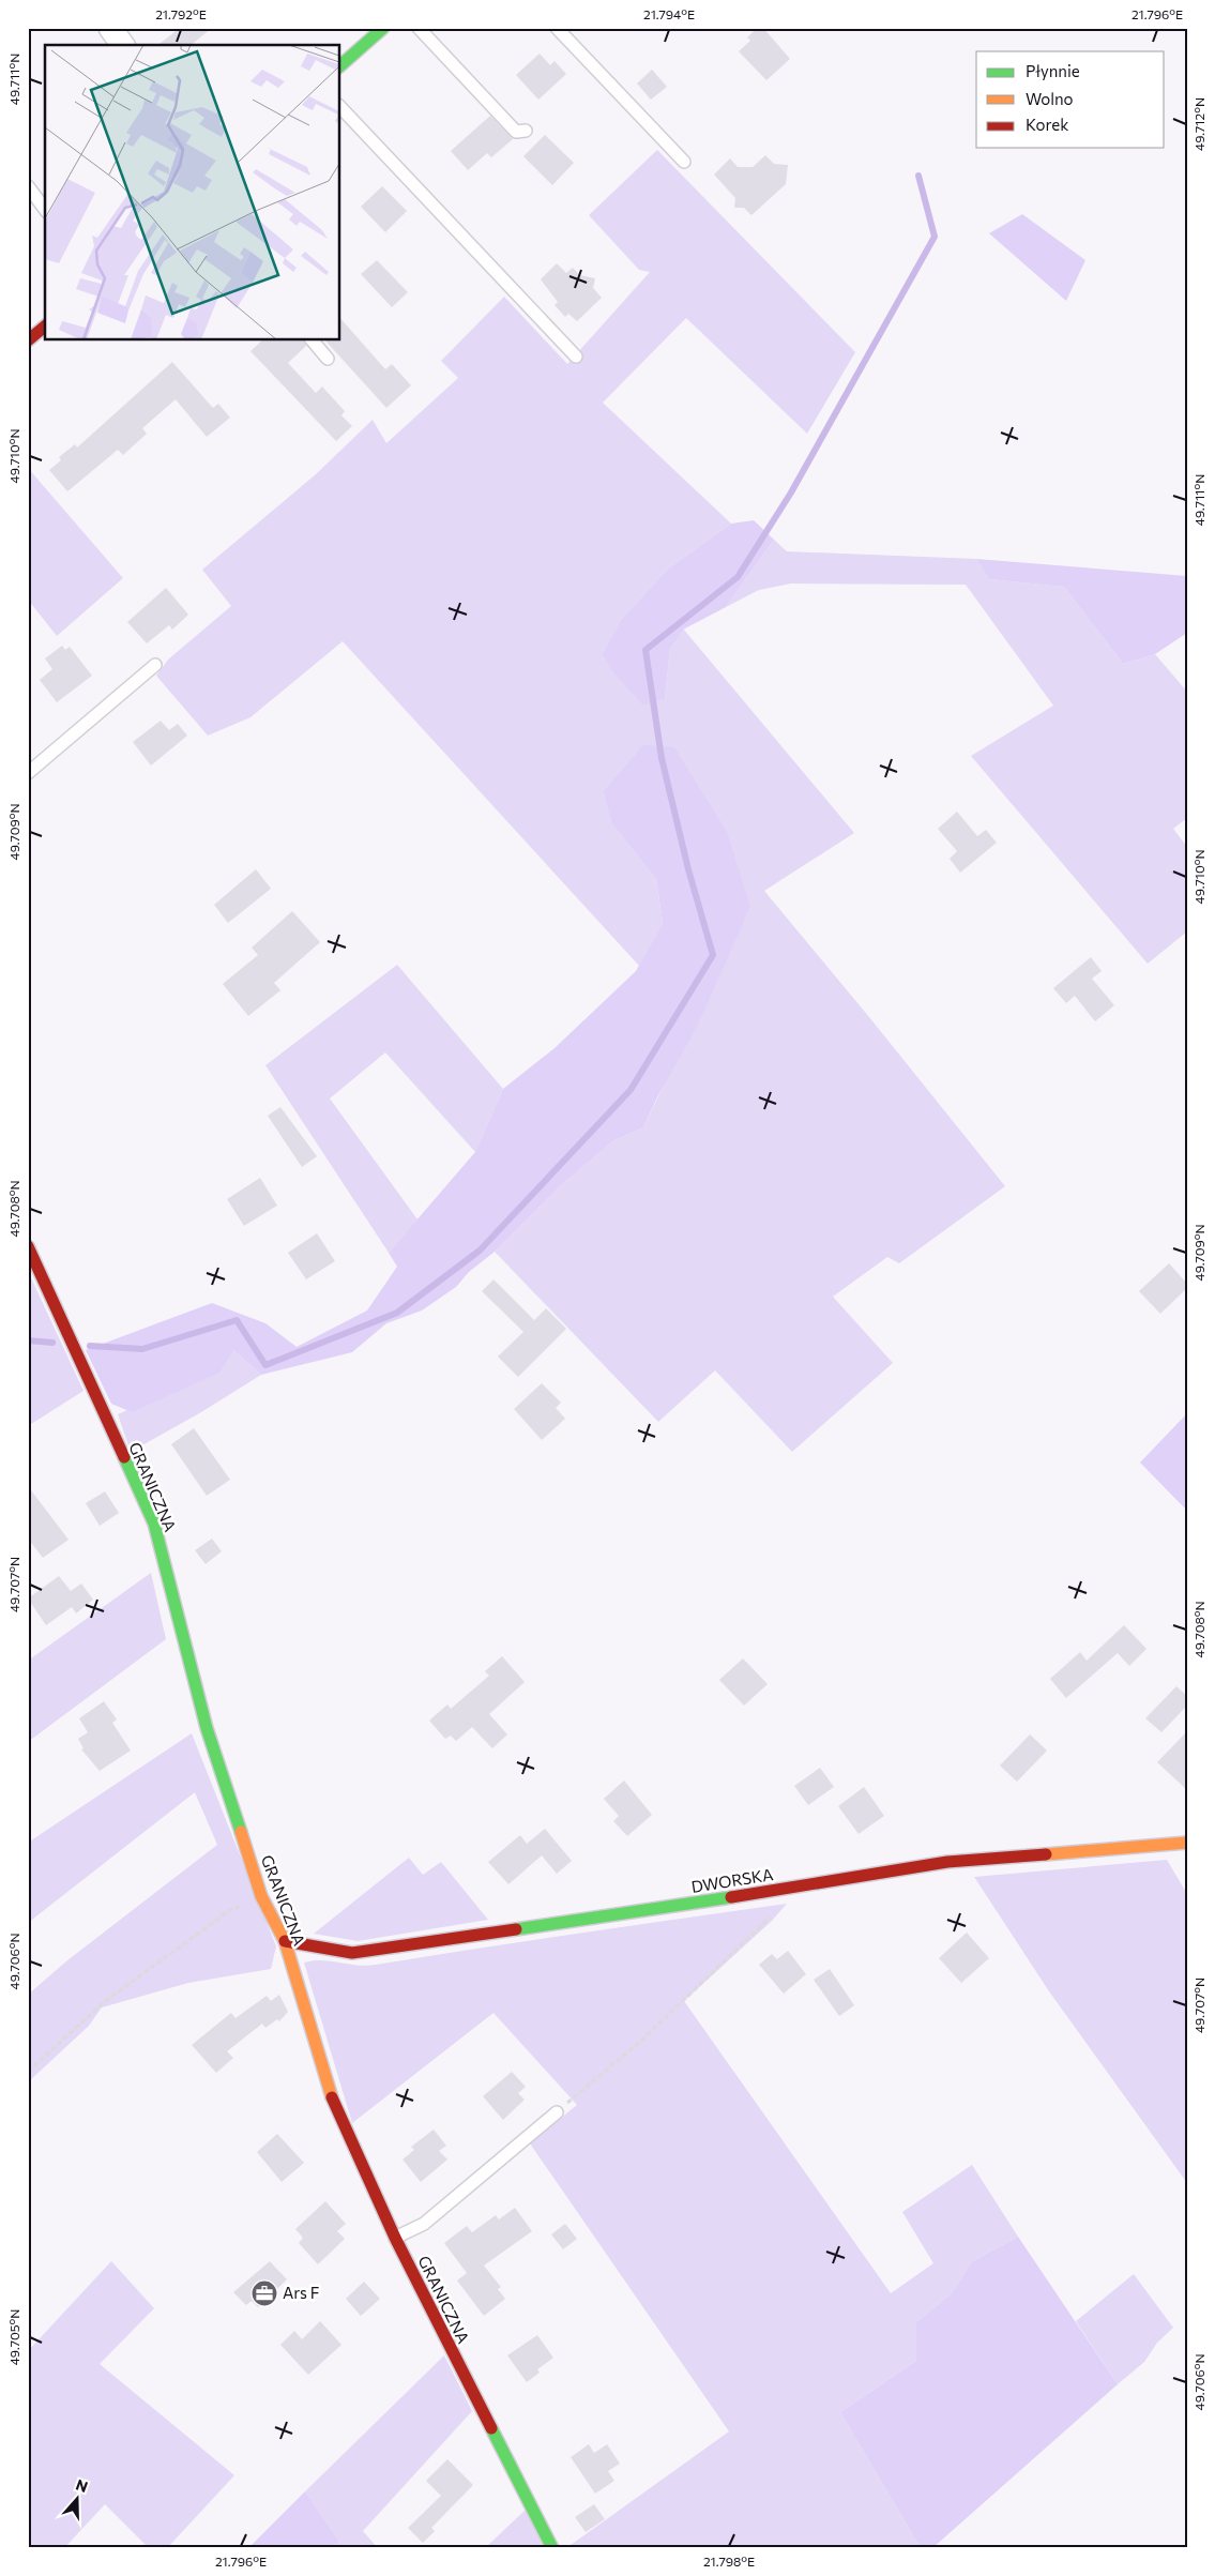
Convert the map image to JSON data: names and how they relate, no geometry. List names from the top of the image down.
{
  "streets": {
    "street": ["GRANICZNA", "DWORSKA"]
  },
  "crossings": [
    ["GRANICZNA", "DWORSKA"]
  ],
  "places": {
    "office": ["Ars F"]
  },
  "legend": ["Płynnie", "Wolno", "Korek"],
  "north": "top",
  "coordinates": [
    "21.792°E",
    "21.794°E",
    "21.796°E",
    "49.711°N",
    "49.712°N",
    "49.710°N",
    "49.709°N",
    "49.708°N",
    "49.707°N",
    "49.706°N",
    "49.705°N",
    "21.798°E"
  ]
}
